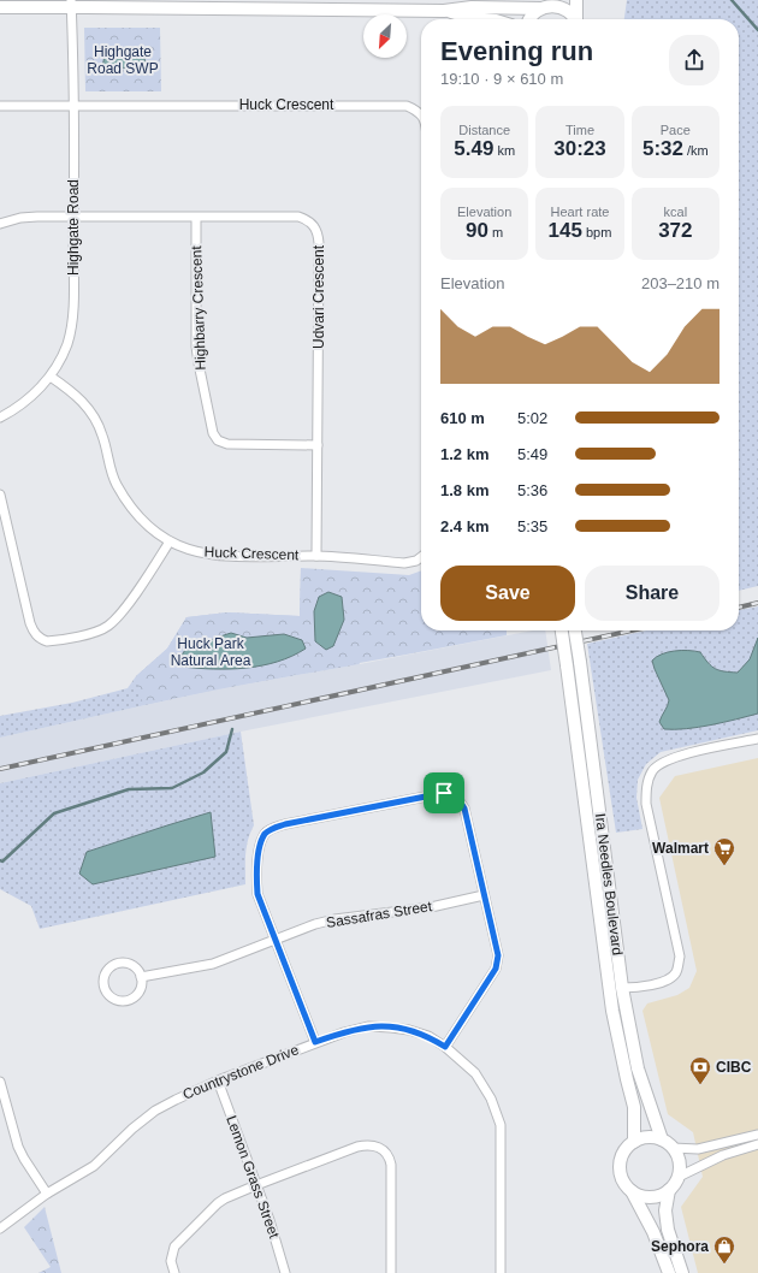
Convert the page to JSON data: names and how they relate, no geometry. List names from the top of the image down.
{
  "streets": {
    "main road": ["Ira Needles Boulevard"],
    "street": [
      "Huck Crescent",
      "Highgate Road",
      "Udvari Crescent",
      "Highbarry Crescent",
      "Sassafras Street",
      "Countrystone Drive",
      "Lemon Grass Street"
    ]
  },
  "crossings": [
    ["Huck Crescent", "Highgate Road"],
    ["Huck Crescent", "Udvari Crescent"],
    ["Highgate Road", "Udvari Crescent"],
    ["Udvari Crescent", "Highbarry Crescent"],
    ["Countrystone Drive", "Lemon Grass Street"]
  ],
  "parks": ["Highgate Road SWP", "Huck Park Natural Area"],
  "places": {
    "supermarket": ["Walmart"],
    "bank": ["CIBC"],
    "shop": ["Sephora"]
  },
  "north": "bottom left",
  "page": {
    "heading": ["Evening run", "19:10 · 9 × 610 m"],
    "stats": [
      ["Distance", "5.49 km"],
      ["Time", "30:23"],
      ["Pace", "5:32 /km"],
      ["Elevation", "90 m"],
      ["Heart rate", "145 bpm"],
      ["kcal", "372"]
    ],
    "chart": ["Elevation", "203–210 m"],
    "list": [
      {
        "name": "610 m",
        "note": "5:02"
      },
      {
        "name": "1.2 km",
        "note": "5:49"
      },
      {
        "name": "1.8 km",
        "note": "5:36"
      },
      {
        "name": "2.4 km",
        "note": "5:35"
      }
    ],
    "buttons": ["Save", "Share"]
  }
}
